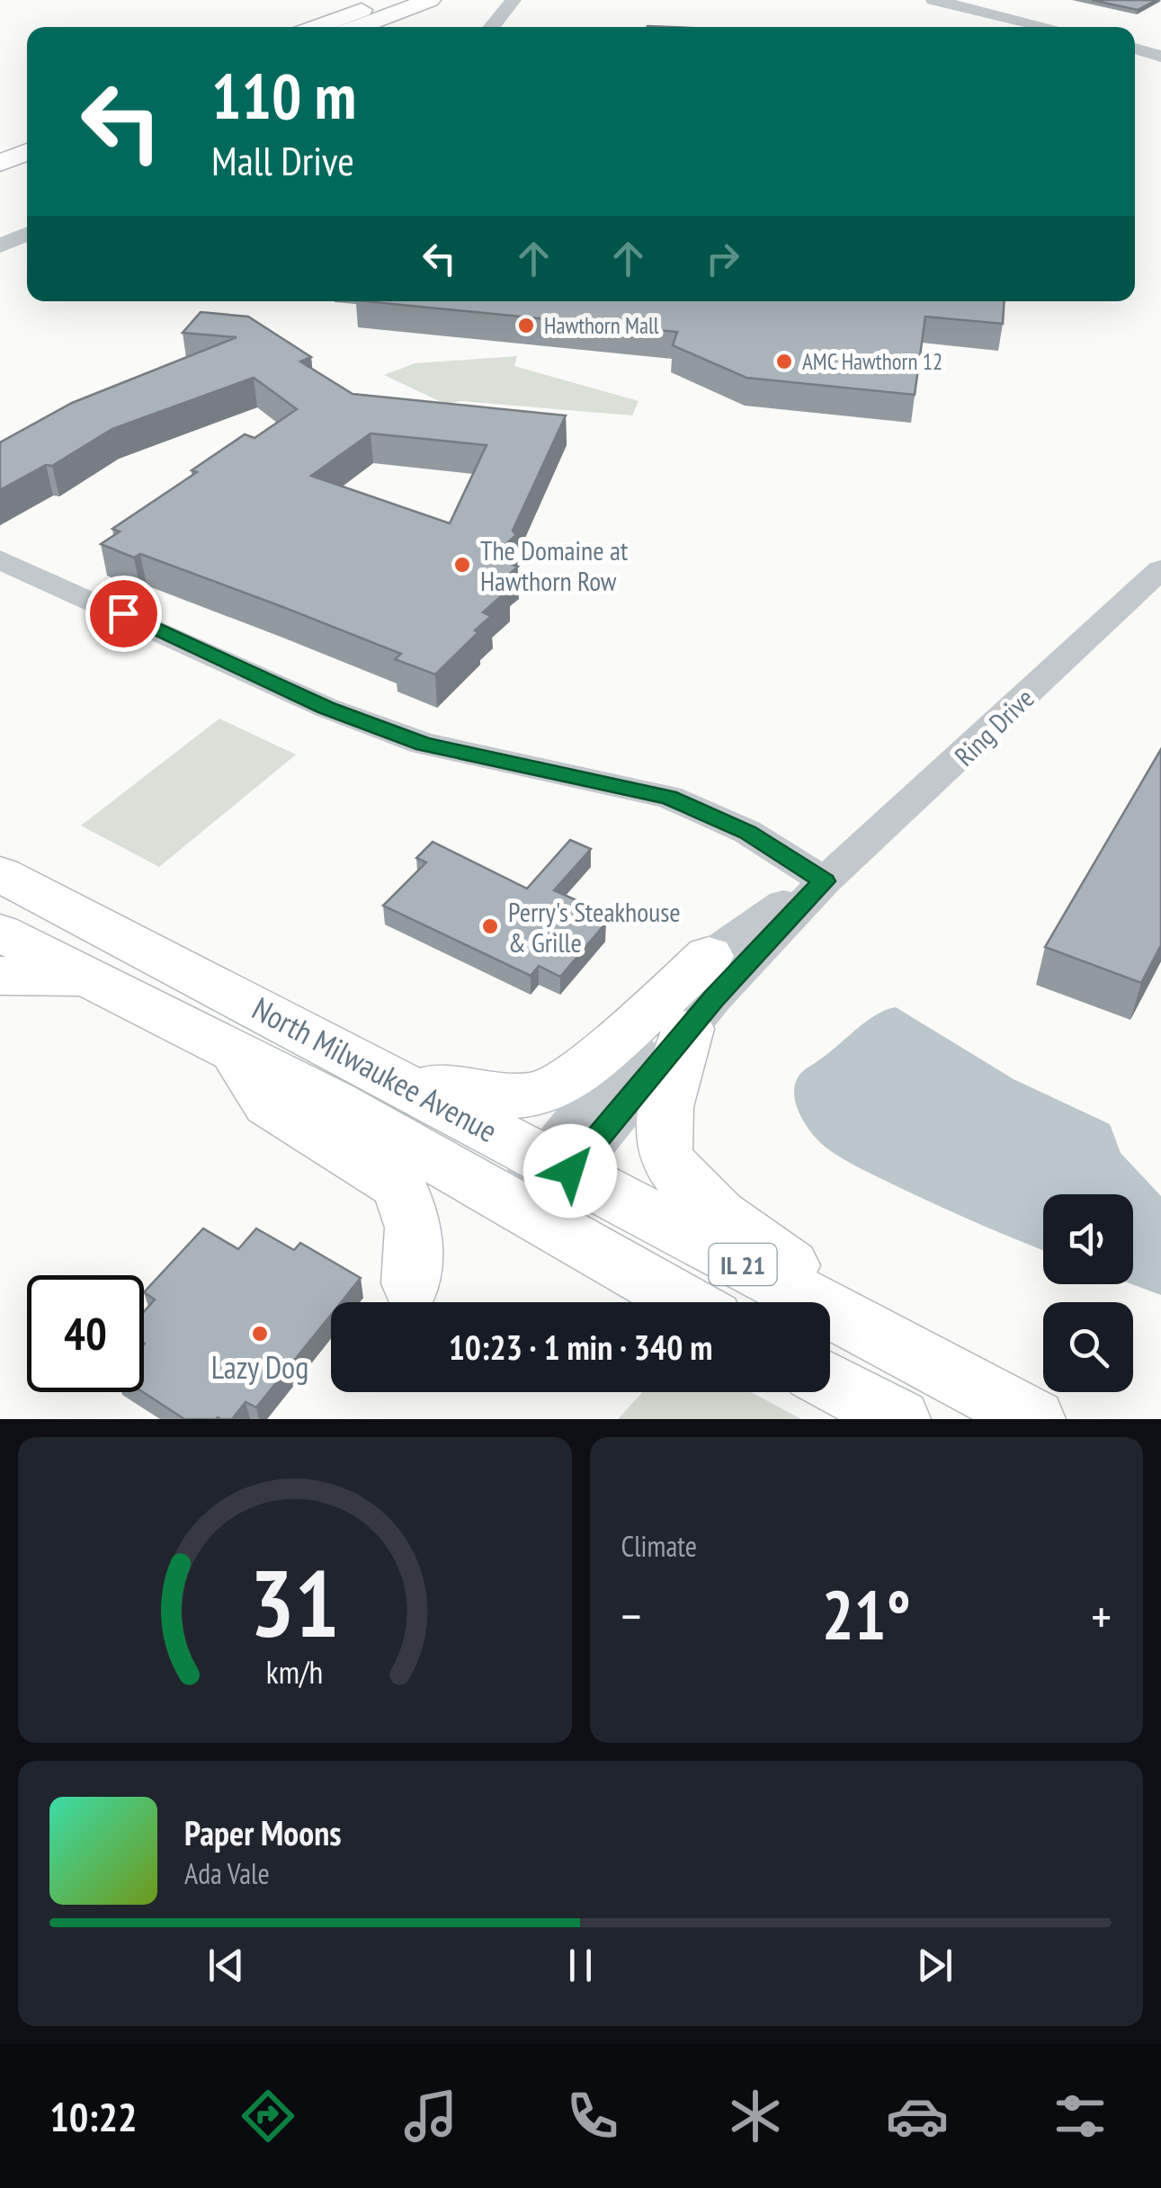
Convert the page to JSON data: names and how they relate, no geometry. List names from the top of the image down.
{
  "streets": {
    "main road": ["North Milwaukee Avenue", "IL 21"],
    "street": ["Ring Drive"]
  },
  "crossings": [
    ["Ring Drive", "North Milwaukee Avenue"]
  ],
  "places": [
    "Hawthorn Mall",
    "AMC Hawthorn 12",
    "The Domaine at Hawthorn Row",
    "Perry's Steakhouse & Grille",
    "Lazy Dog"
  ],
  "page": {
    "turn": ["110 m", "Mall Drive"],
    "limit": "40",
    "trip": "10:23 · 1 min · 340 m",
    "tile": "Climate",
    "heat": ["−", "21°", "+"],
    "song": ["Paper Moons", "Ada Vale"],
    "tabs": "10:22",
    "gauge": ["31", "km/h"]
  }
}
